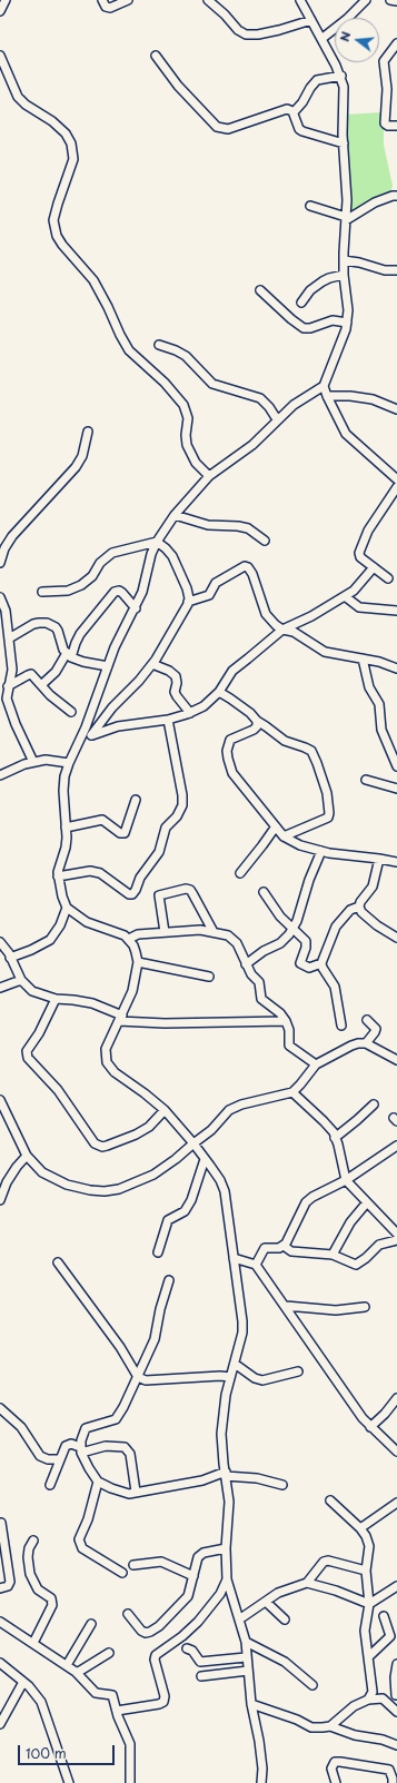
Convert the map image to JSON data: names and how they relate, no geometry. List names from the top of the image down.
{
  "scale_bar": "100 m",
  "north": "left"
}
